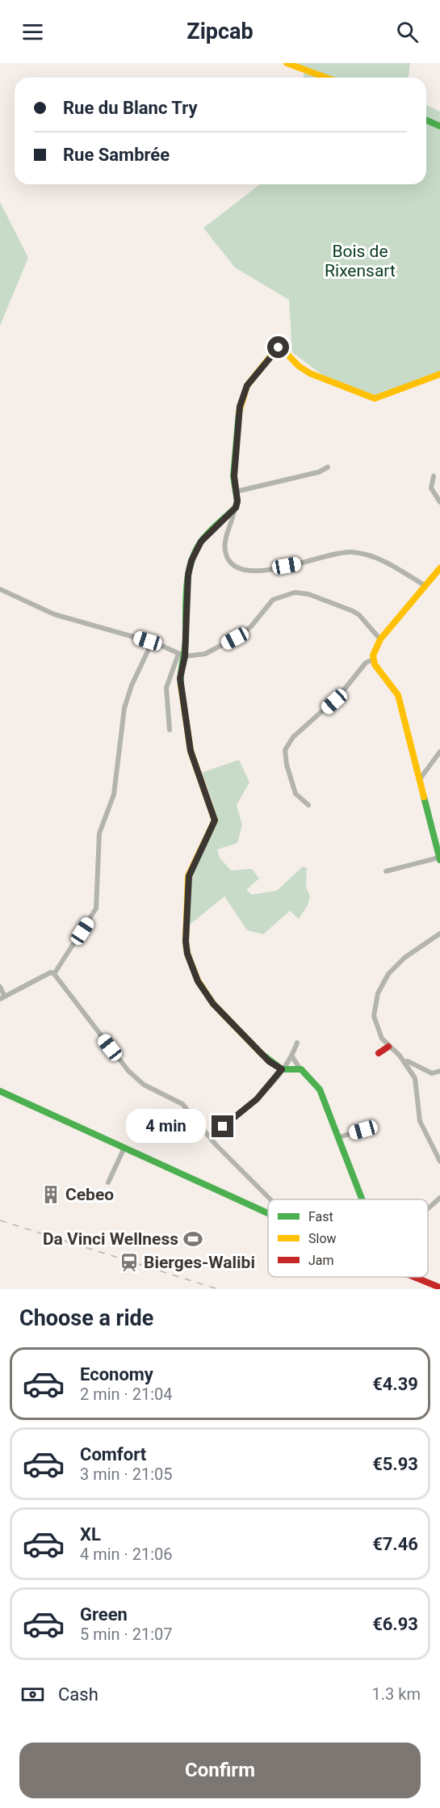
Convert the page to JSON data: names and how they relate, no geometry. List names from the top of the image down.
{
  "parks": ["Bois de Rixensart"],
  "places": {
    "building": ["Cebeo"],
    "sports": ["Da Vinci Wellness"],
    "station": ["Bierges-Walibi"]
  },
  "legend": ["Fast", "Slow", "Jam"],
  "page": {
    "header": "Zipcab",
    "banner": ["Rue du Blanc Try", "Rue Sambrée"],
    "bubble": "4 min",
    "heading": "Choose a ride",
    "list": [
      {
        "name": "Economy",
        "note": "2 min · 21:04",
        "value": "€4.39"
      },
      {
        "name": "Comfort",
        "note": "3 min · 21:05",
        "value": "€5.93"
      },
      {
        "name": "XL",
        "note": "4 min · 21:06",
        "value": "€7.46"
      },
      {
        "name": "Green",
        "note": "5 min · 21:07",
        "value": "€6.93"
      }
    ],
    "pay": ["Cash", "1.3 km"],
    "buttons": "Confirm"
  }
}
